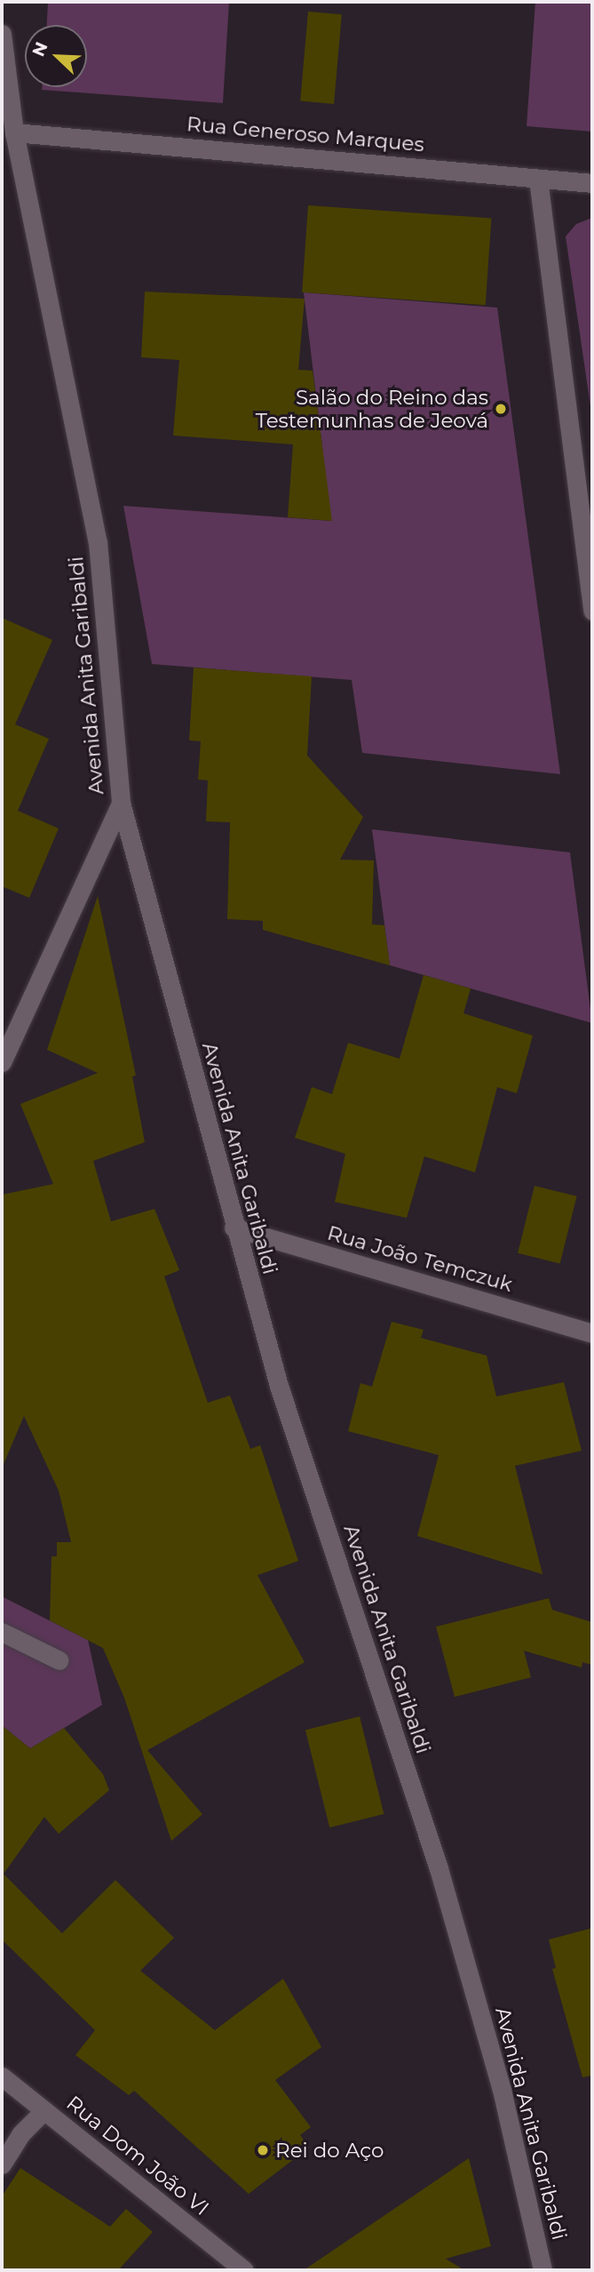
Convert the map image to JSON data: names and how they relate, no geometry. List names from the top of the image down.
{
  "streets": {
    "street": [
      "Rua Generoso Marques",
      "Avenida Anita Garibaldi",
      "Rua João Temczuk",
      "Rua Dom João VI"
    ]
  },
  "crossings": [
    ["Rua Generoso Marques", "Avenida Anita Garibaldi"],
    ["Avenida Anita Garibaldi", "Rua João Temczuk"]
  ],
  "places": ["Salão do Reino das Testemunhas de Jeová", "Rei do Aço"],
  "north": "top left"
}
